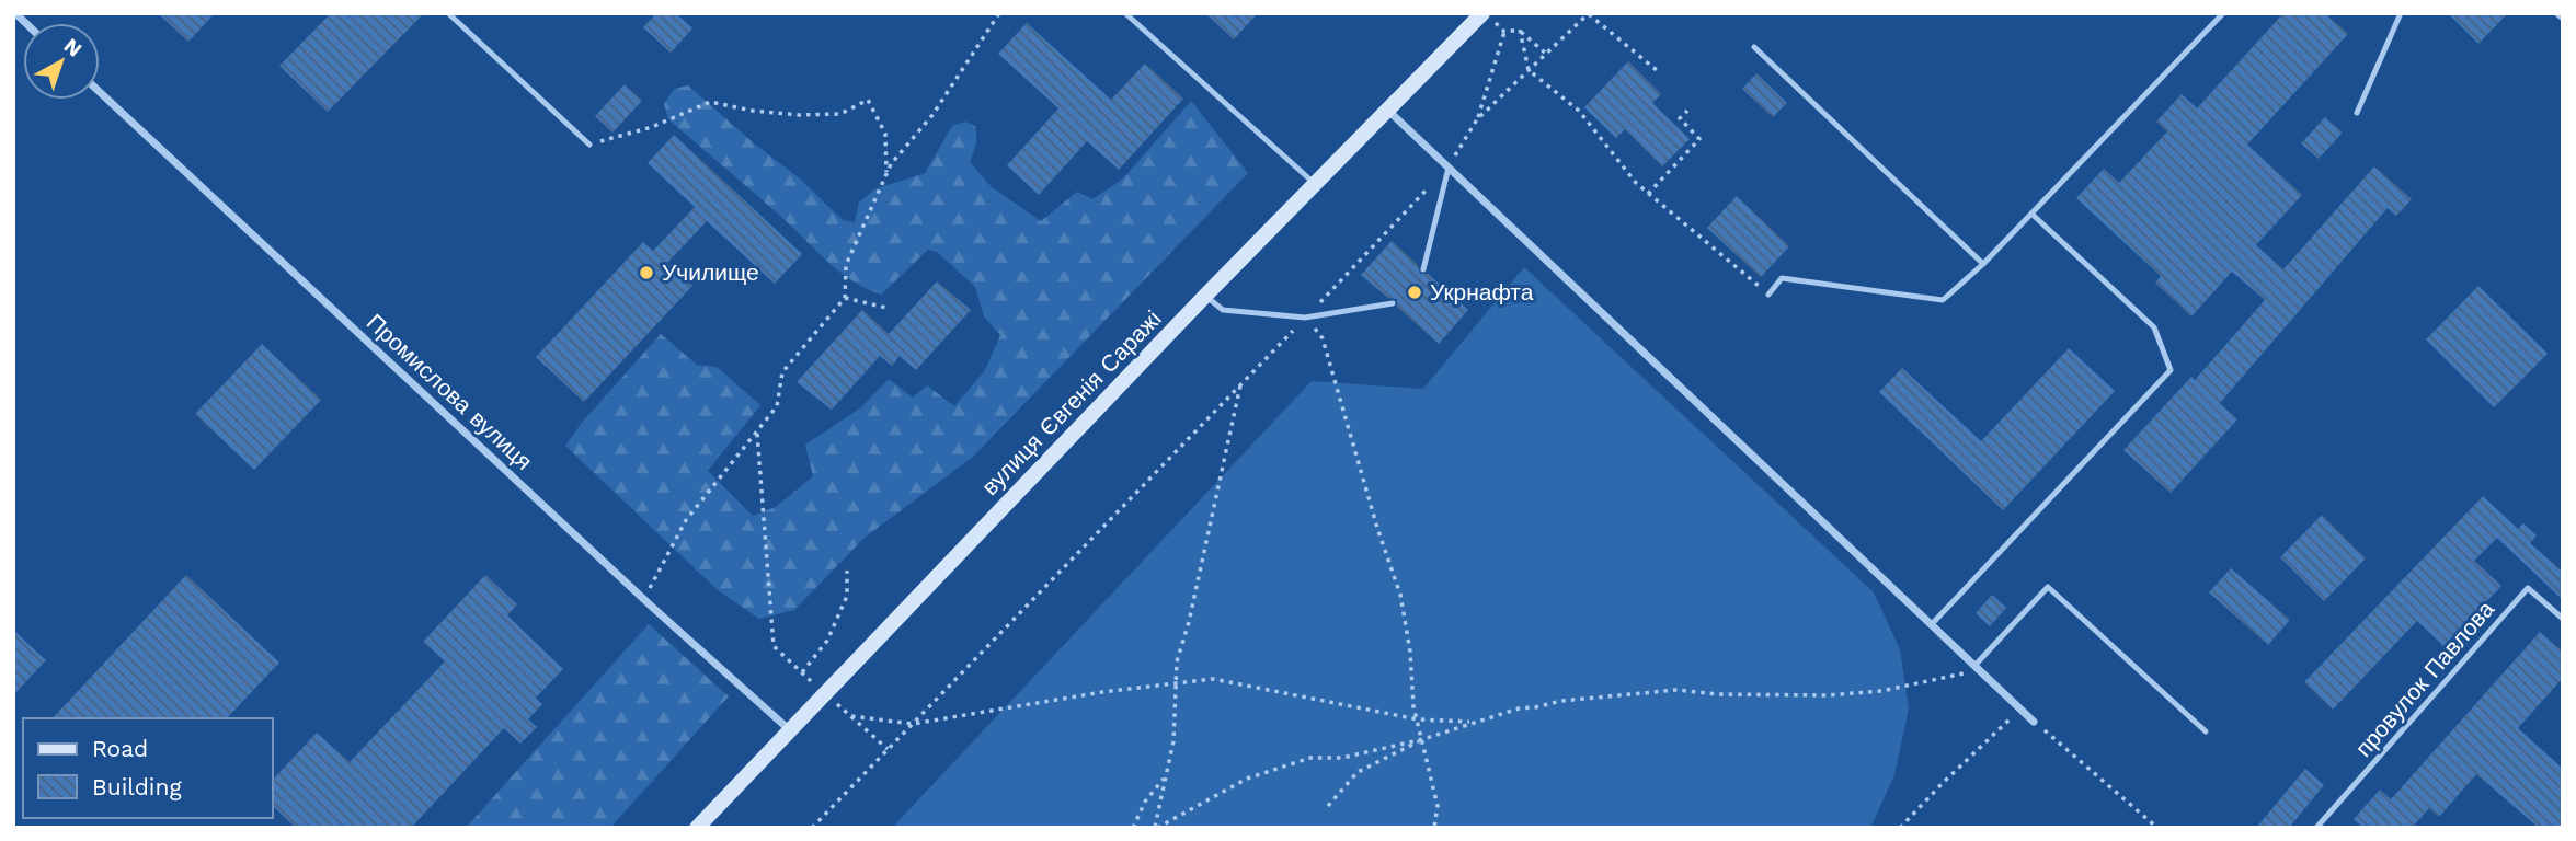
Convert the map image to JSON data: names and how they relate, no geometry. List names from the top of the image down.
{
  "streets": {
    "main road": ["вулиця Євгенія Саражі"],
    "street": ["Промислова вулиця"],
    "lane": ["провулок Павлова"]
  },
  "crossings": [
    ["Промислова вулиця", "вулиця Євгенія Саражі"]
  ],
  "places": ["Училище", "Укрнафта"],
  "legend": ["Road", "Building"],
  "north": "top right"
}
